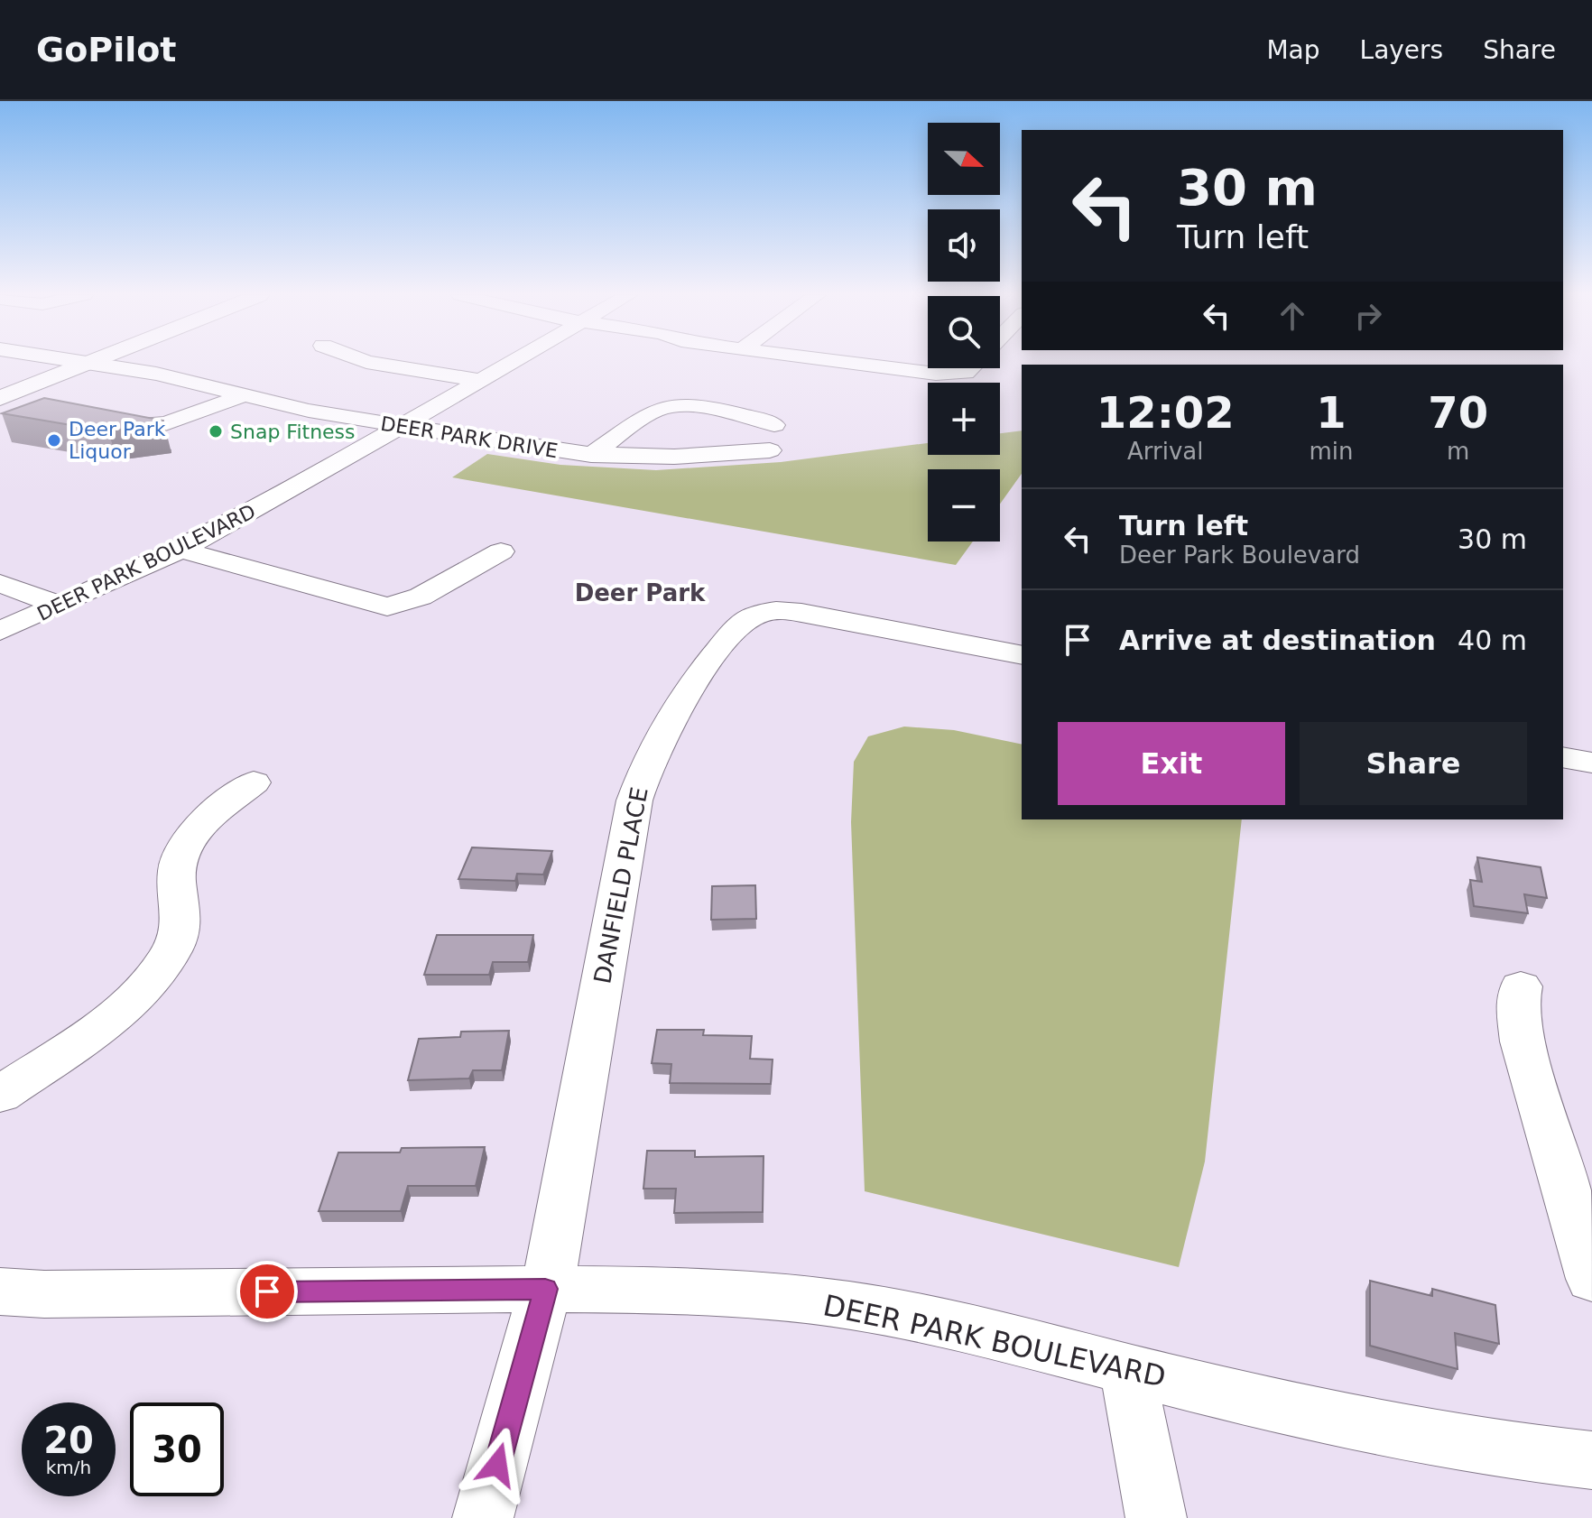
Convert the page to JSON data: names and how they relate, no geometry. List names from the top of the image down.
{
  "streets": {
    "street": ["DEER PARK DRIVE", "DEER PARK BOULEVARD", "DANFIELD PLACE"]
  },
  "crossings": [
    ["DEER PARK DRIVE", "DEER PARK BOULEVARD"],
    ["DEER PARK BOULEVARD", "DANFIELD PLACE"]
  ],
  "districts": ["Deer Park"],
  "places": ["Snap Fitness", "Deer Park Liquor"],
  "north": "right",
  "page": {
    "header": "GoPilot",
    "nav": ["Map", "Layers", "Share"],
    "map_buttons": ["+", "−"],
    "turn": ["30 m", "Turn left"],
    "eta": [
      "12:02",
      "Arrival",
      "1",
      "min",
      "70",
      "m"
    ],
    "list": [
      {
        "name": "Turn left",
        "note": "Deer Park Boulevard",
        "value": "30 m"
      },
      {
        "name": "Arrive at destination",
        "value": "40 m"
      }
    ],
    "buttons": ["Exit", "Share"],
    "speed": "20 km/h",
    "limit": "30"
  }
}
